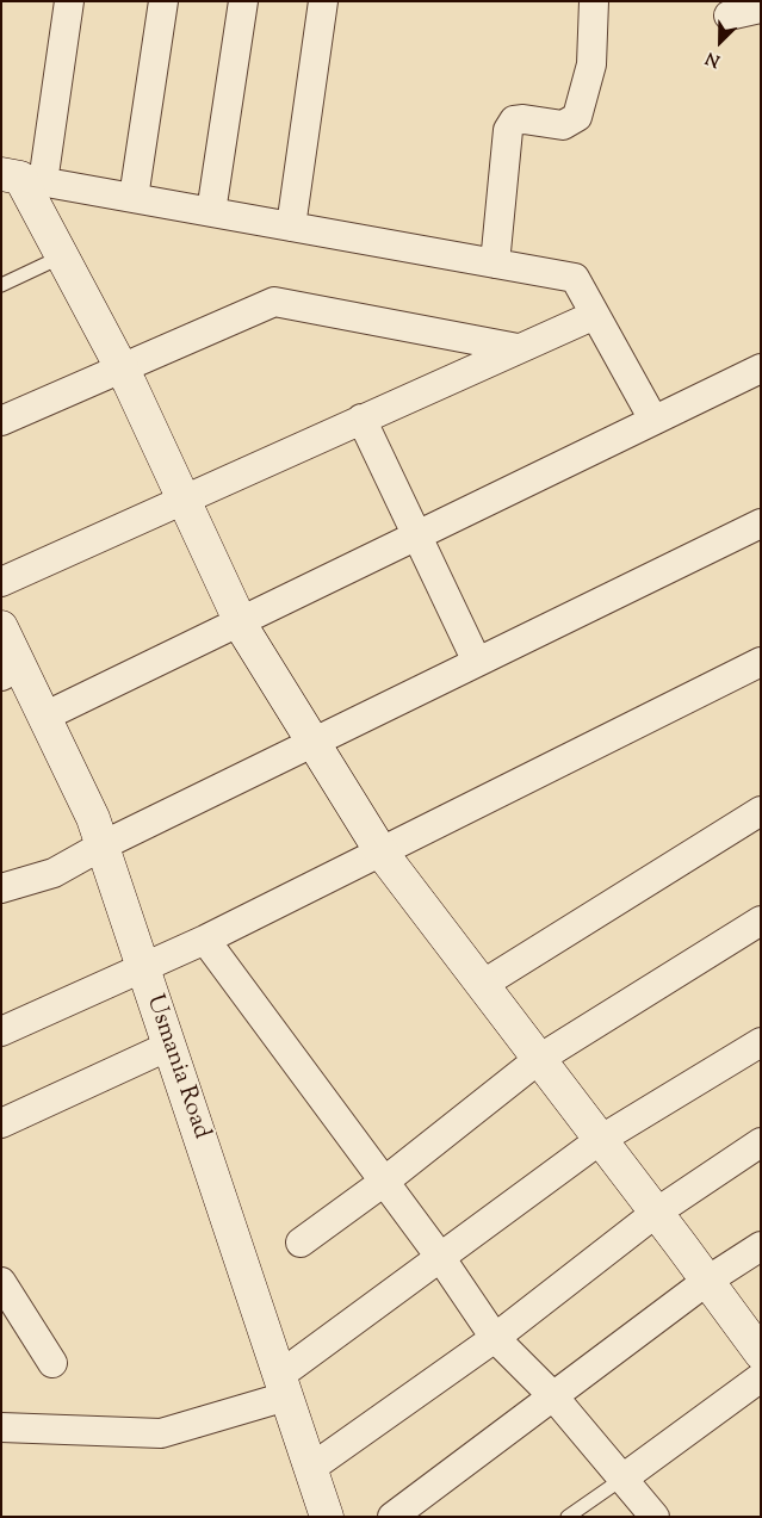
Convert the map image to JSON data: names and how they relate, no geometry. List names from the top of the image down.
{
  "streets": {
    "street": ["Usmania Road"]
  },
  "north": "bottom left"
}
